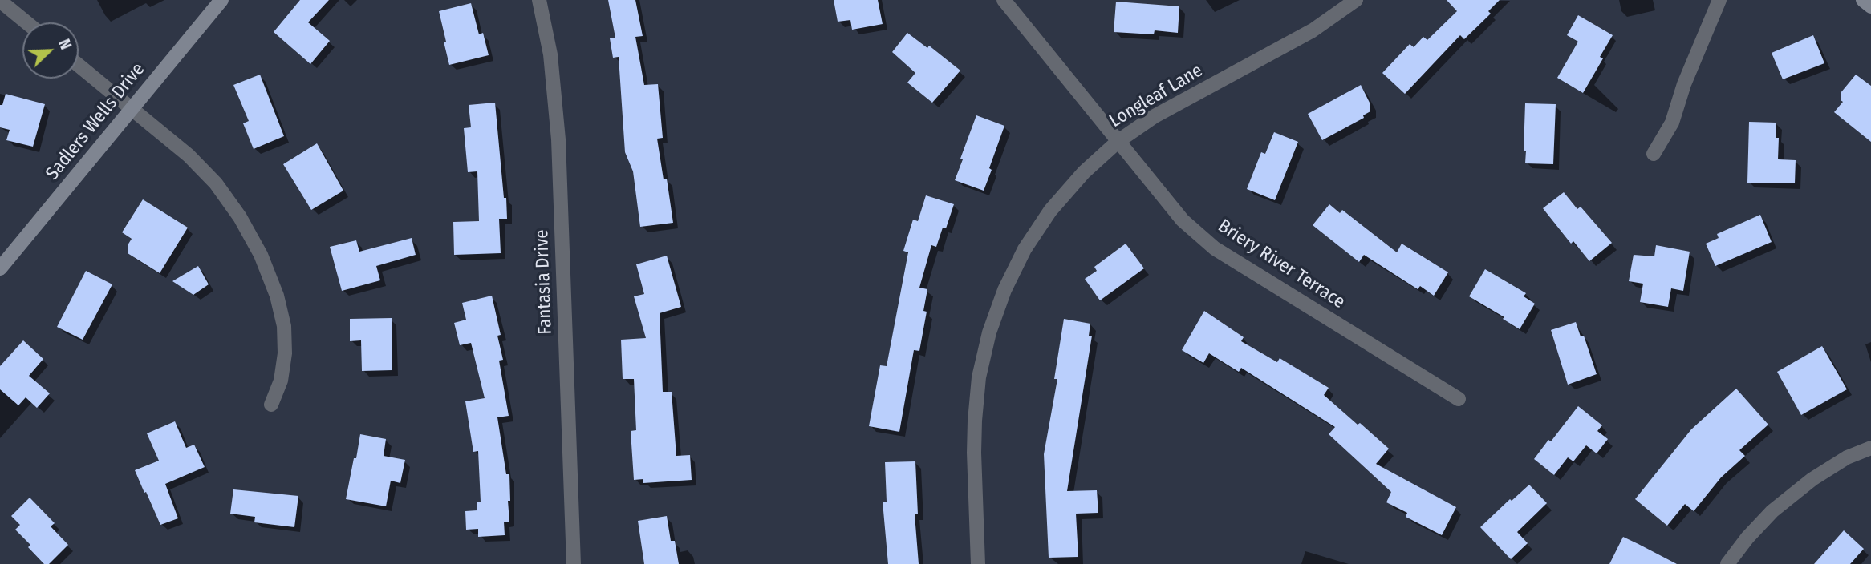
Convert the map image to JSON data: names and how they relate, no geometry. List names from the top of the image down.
{
  "streets": {
    "street": [
      "Longleaf Lane",
      "Sadlers Wells Drive",
      "Briery River Terrace",
      "Fantasia Drive"
    ]
  },
  "crossings": [
    ["Longleaf Lane", "Briery River Terrace"]
  ],
  "north": "top right"
}
